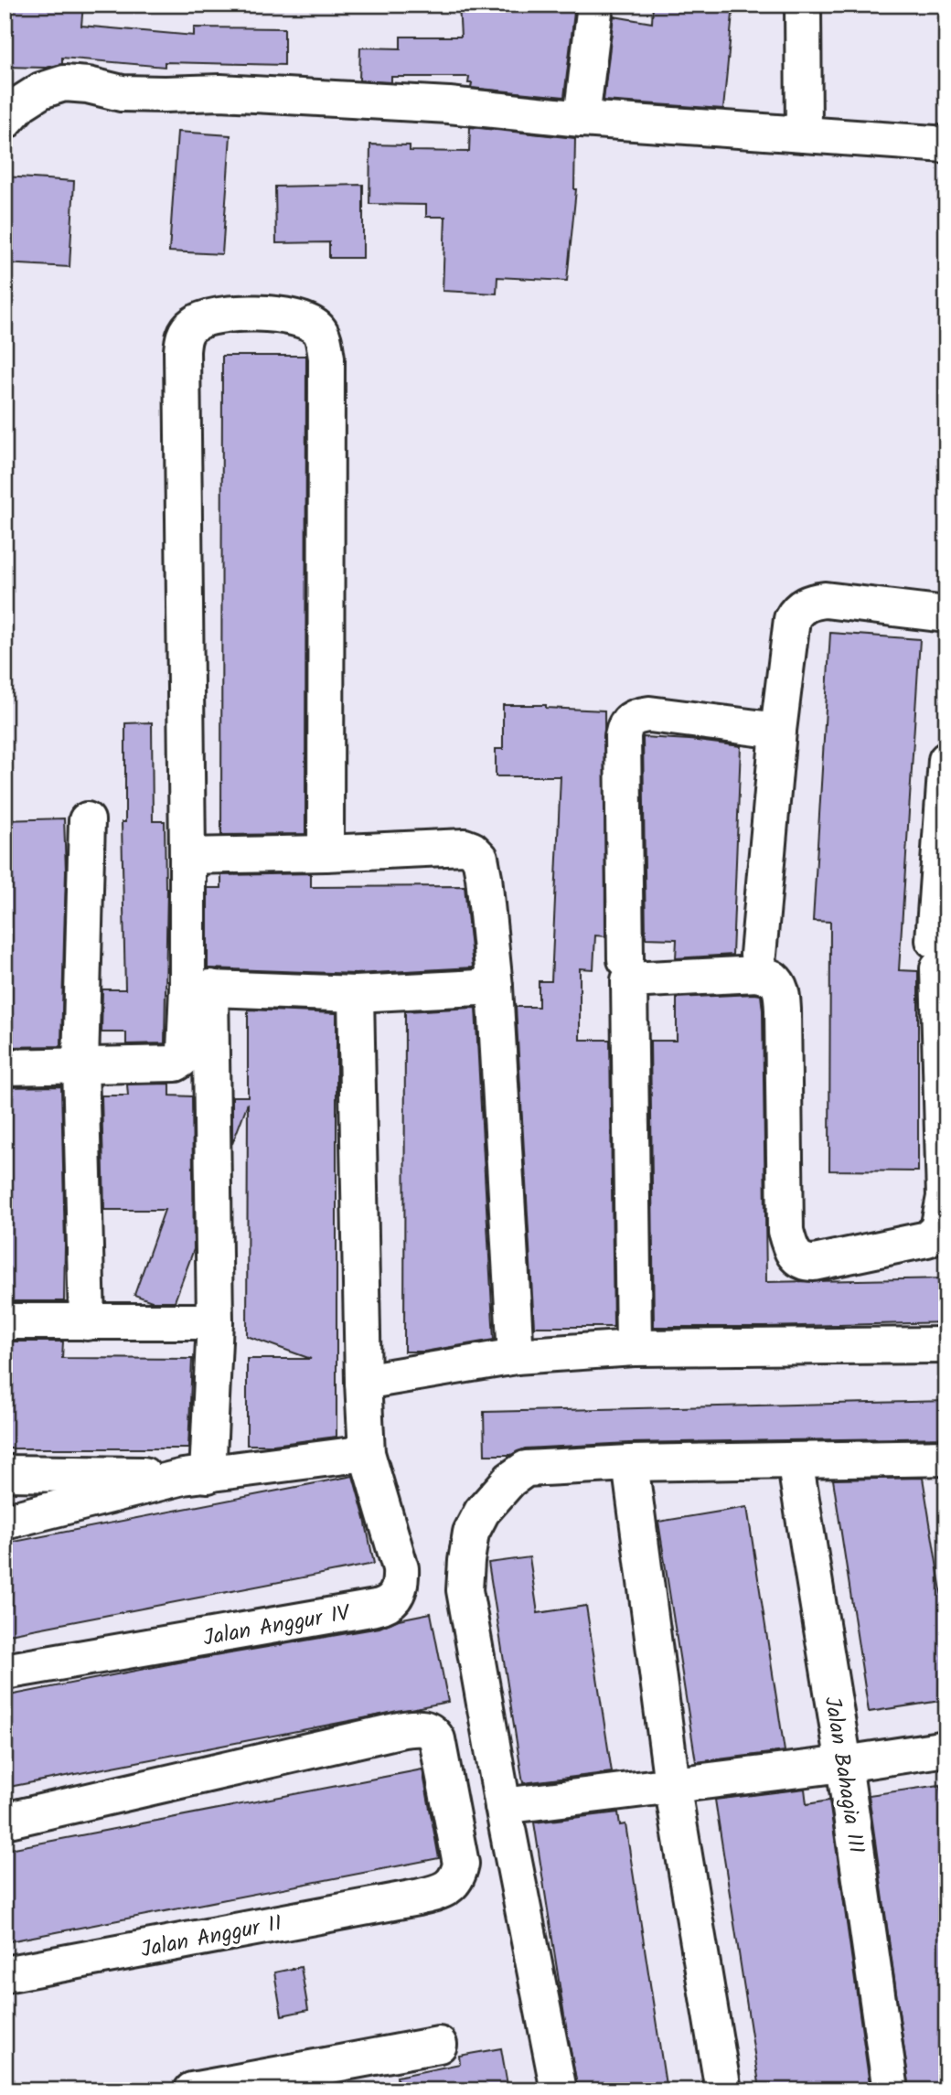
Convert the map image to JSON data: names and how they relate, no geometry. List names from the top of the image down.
{
  "streets": {
    "street": ["Jalan Anggur IV", "Jalan Bahagia III", "Jalan Anggur II"]
  }
}
